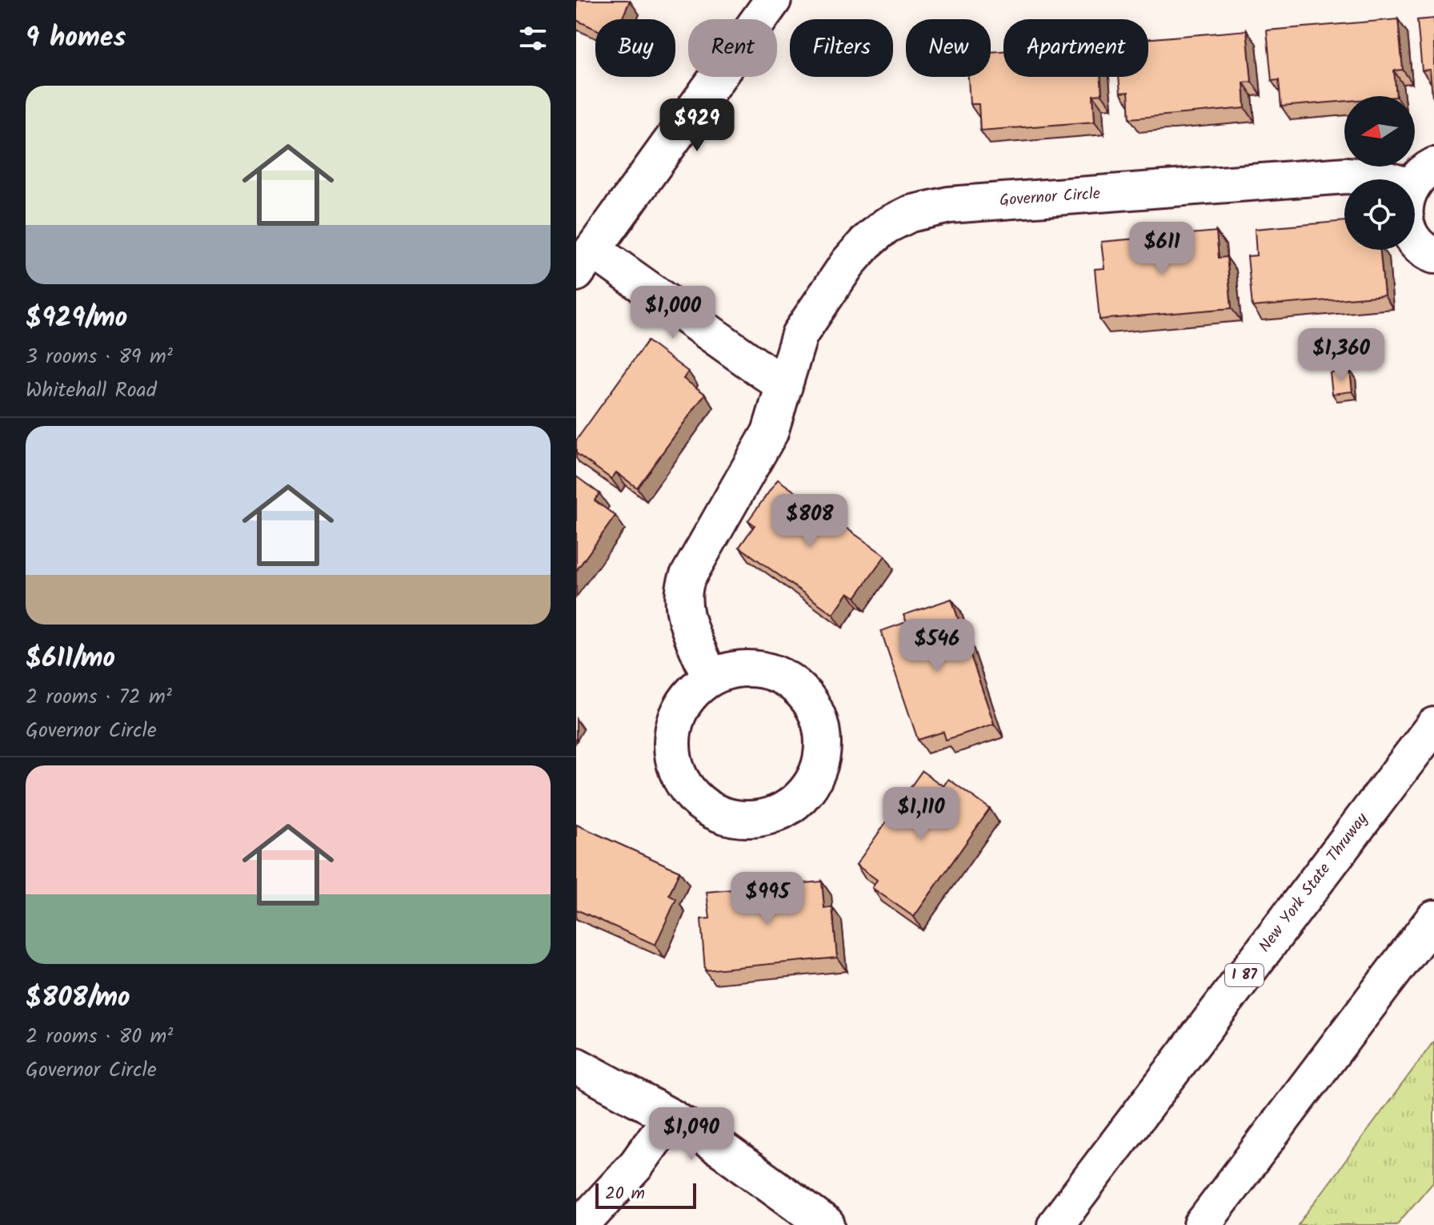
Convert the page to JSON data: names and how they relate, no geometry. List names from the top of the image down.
{
  "streets": {
    "main road": ["Governor Circle", "New York State Thruway", "I 87"]
  },
  "scale_bar": "20 m",
  "north": "left",
  "page": {
    "heading": "9 homes",
    "chip": [
      "Buy",
      "Rent",
      "Filters",
      "New",
      "Apartment"
    ],
    "list": [
      {
        "name": "$929/mo",
        "note": "3 rooms · 89 m² · Whitehall Road"
      },
      {
        "name": "$611/mo",
        "note": "2 rooms · 72 m² · Governor Circle"
      },
      {
        "name": "$808/mo",
        "note": "2 rooms · 80 m² · Governor Circle"
      }
    ],
    "price": [
      "$929",
      "$611",
      "$1,000",
      "$1,360",
      "$808",
      "$546",
      "$1,110",
      "$995",
      "$1,090"
    ],
    "scale": "20 m"
  }
}
